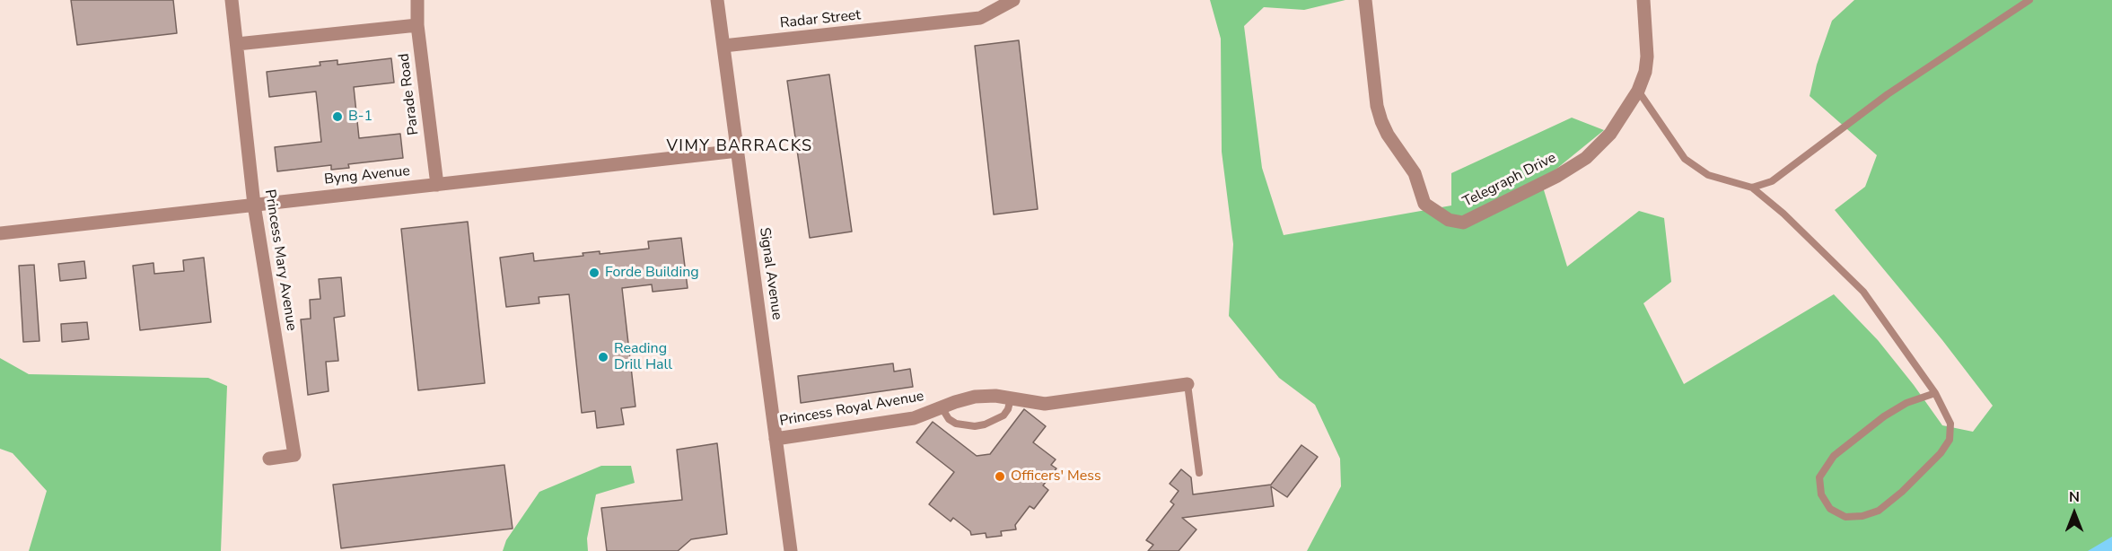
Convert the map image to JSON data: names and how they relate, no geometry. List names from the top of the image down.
{
  "streets": {
    "street": [
      "Radar Street",
      "Parade Road",
      "Byng Avenue",
      "Telegraph Drive",
      "Princess Mary Avenue",
      "Signal Avenue",
      "Princess Royal Avenue"
    ]
  },
  "crossings": [
    ["Radar Street", "Signal Avenue"],
    ["Parade Road", "Byng Avenue"],
    ["Byng Avenue", "Princess Mary Avenue"],
    ["Byng Avenue", "Signal Avenue"],
    ["Signal Avenue", "Princess Royal Avenue"]
  ],
  "districts": ["VIMY BARRACKS"],
  "places": [
    "B-1",
    "Forde Building",
    "Reading Drill Hall",
    "Officers' Mess"
  ],
  "north": "top"
}
